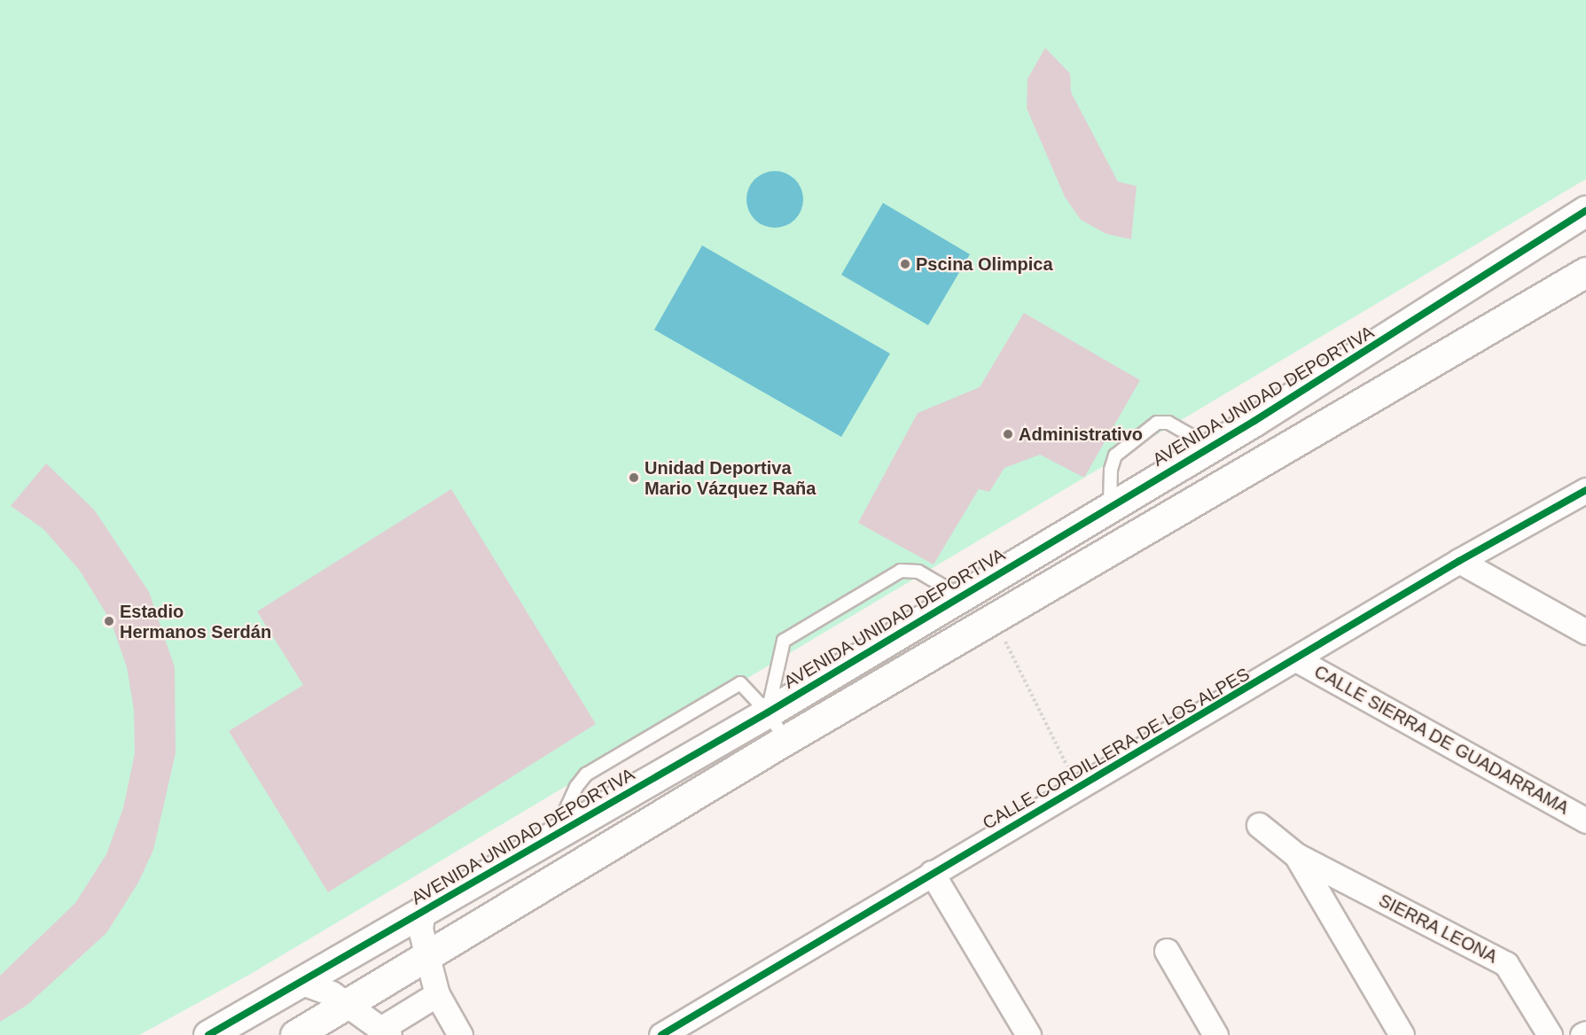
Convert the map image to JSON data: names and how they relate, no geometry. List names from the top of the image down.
{
  "streets": {
    "street": [
      "AVENIDA UNIDAD DEPORTIVA",
      "CALLE SIERRA DE GUADARRAMA",
      "CALLE CORDILLERA DE LOS ALPES",
      "SIERRA LEONA"
    ]
  },
  "crossings": [
    ["CALLE SIERRA DE GUADARRAMA", "CALLE CORDILLERA DE LOS ALPES"]
  ],
  "places": [
    "Pscina Olimpica",
    "Administrativo",
    "Unidad Deportiva Mario Vázquez Raña",
    "Estadio Hermanos Serdán"
  ]
}
